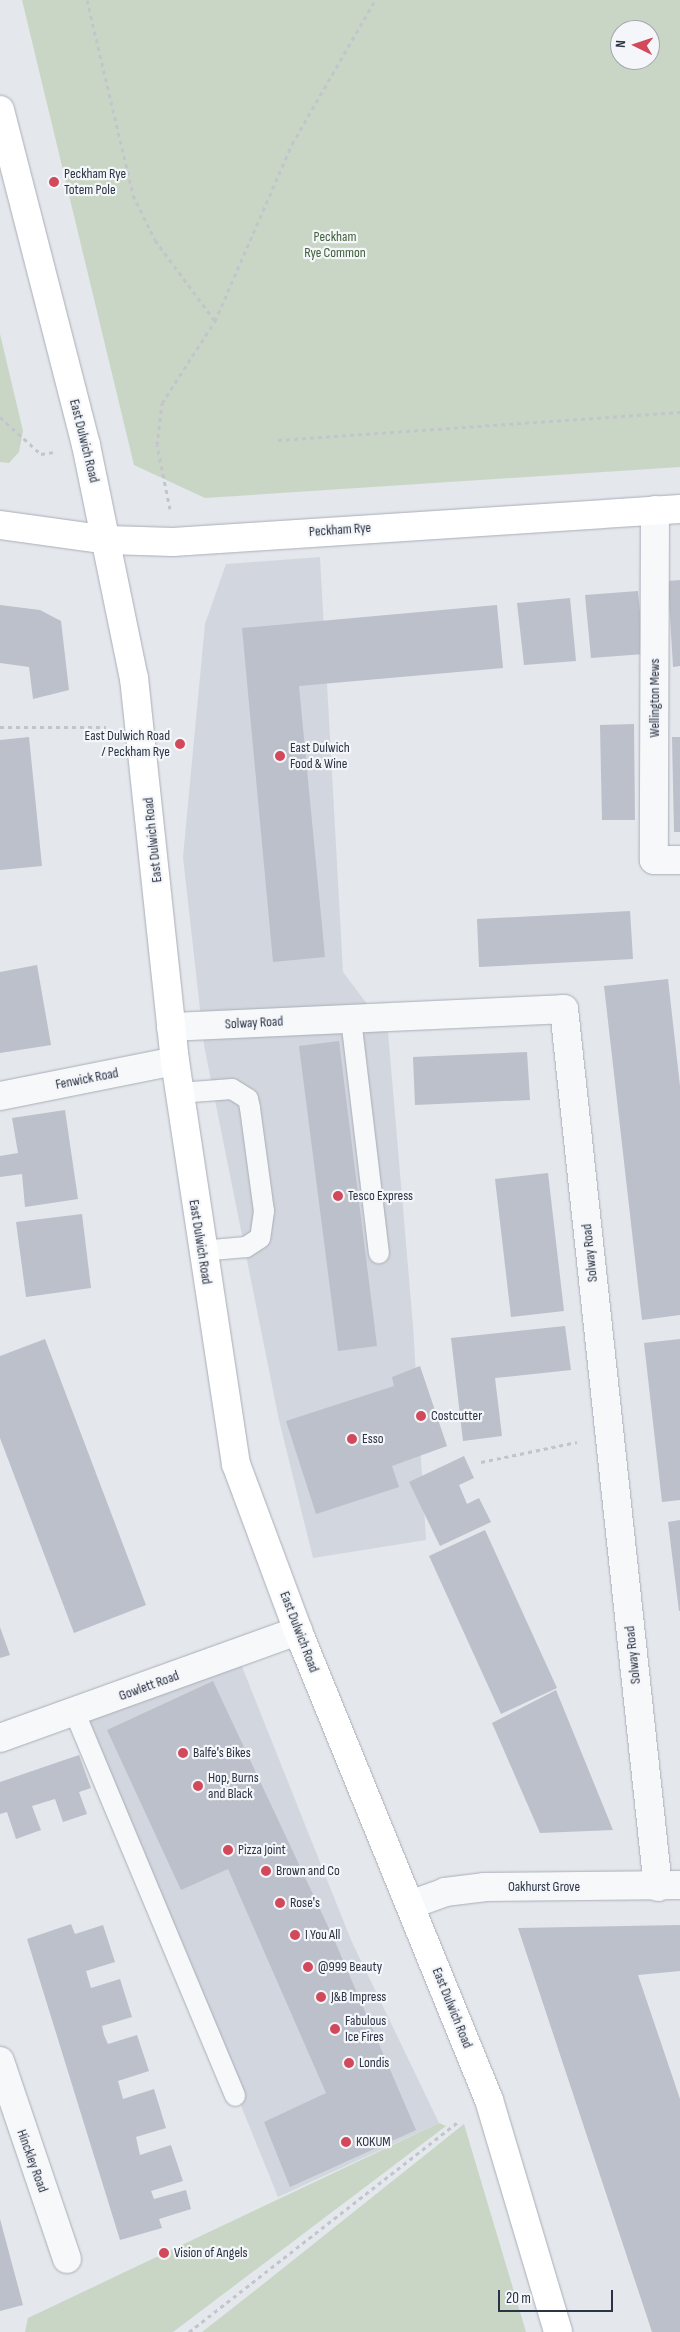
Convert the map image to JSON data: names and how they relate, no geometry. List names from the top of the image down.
{
  "streets": {
    "main road": ["East Dulwich Road", "Peckham Rye"],
    "street": [
      "Wellington Mews",
      "Solway Road",
      "Fenwick Road",
      "Gowlett Road",
      "Oakhurst Grove",
      "Hinckley Road"
    ]
  },
  "crossings": [
    ["East Dulwich Road", "Peckham Rye"],
    ["East Dulwich Road", "Solway Road"],
    ["East Dulwich Road", "Fenwick Road"],
    ["East Dulwich Road", "Gowlett Road"],
    ["East Dulwich Road", "Oakhurst Grove"],
    ["Peckham Rye", "Wellington Mews"],
    ["Solway Road", "Oakhurst Grove"]
  ],
  "parks": ["Peckham Rye Common"],
  "places": [
    "Peckham Rye Totem Pole",
    "East Dulwich Road / Peckham Rye",
    "East Dulwich Food & Wine",
    "Tesco Express",
    "Costcutter",
    "Esso",
    "Balfe's Bikes",
    "Hop, Burns and Black",
    "Pizza Joint",
    "Brown and Co",
    "Rose's",
    "I You All",
    "@999 Beauty",
    "J&B Impress",
    "Fabulous Ice Fires",
    "Londis",
    "KOKUM",
    "Vision of Angels"
  ],
  "scale_bar": "20 m",
  "north": "left"
}
